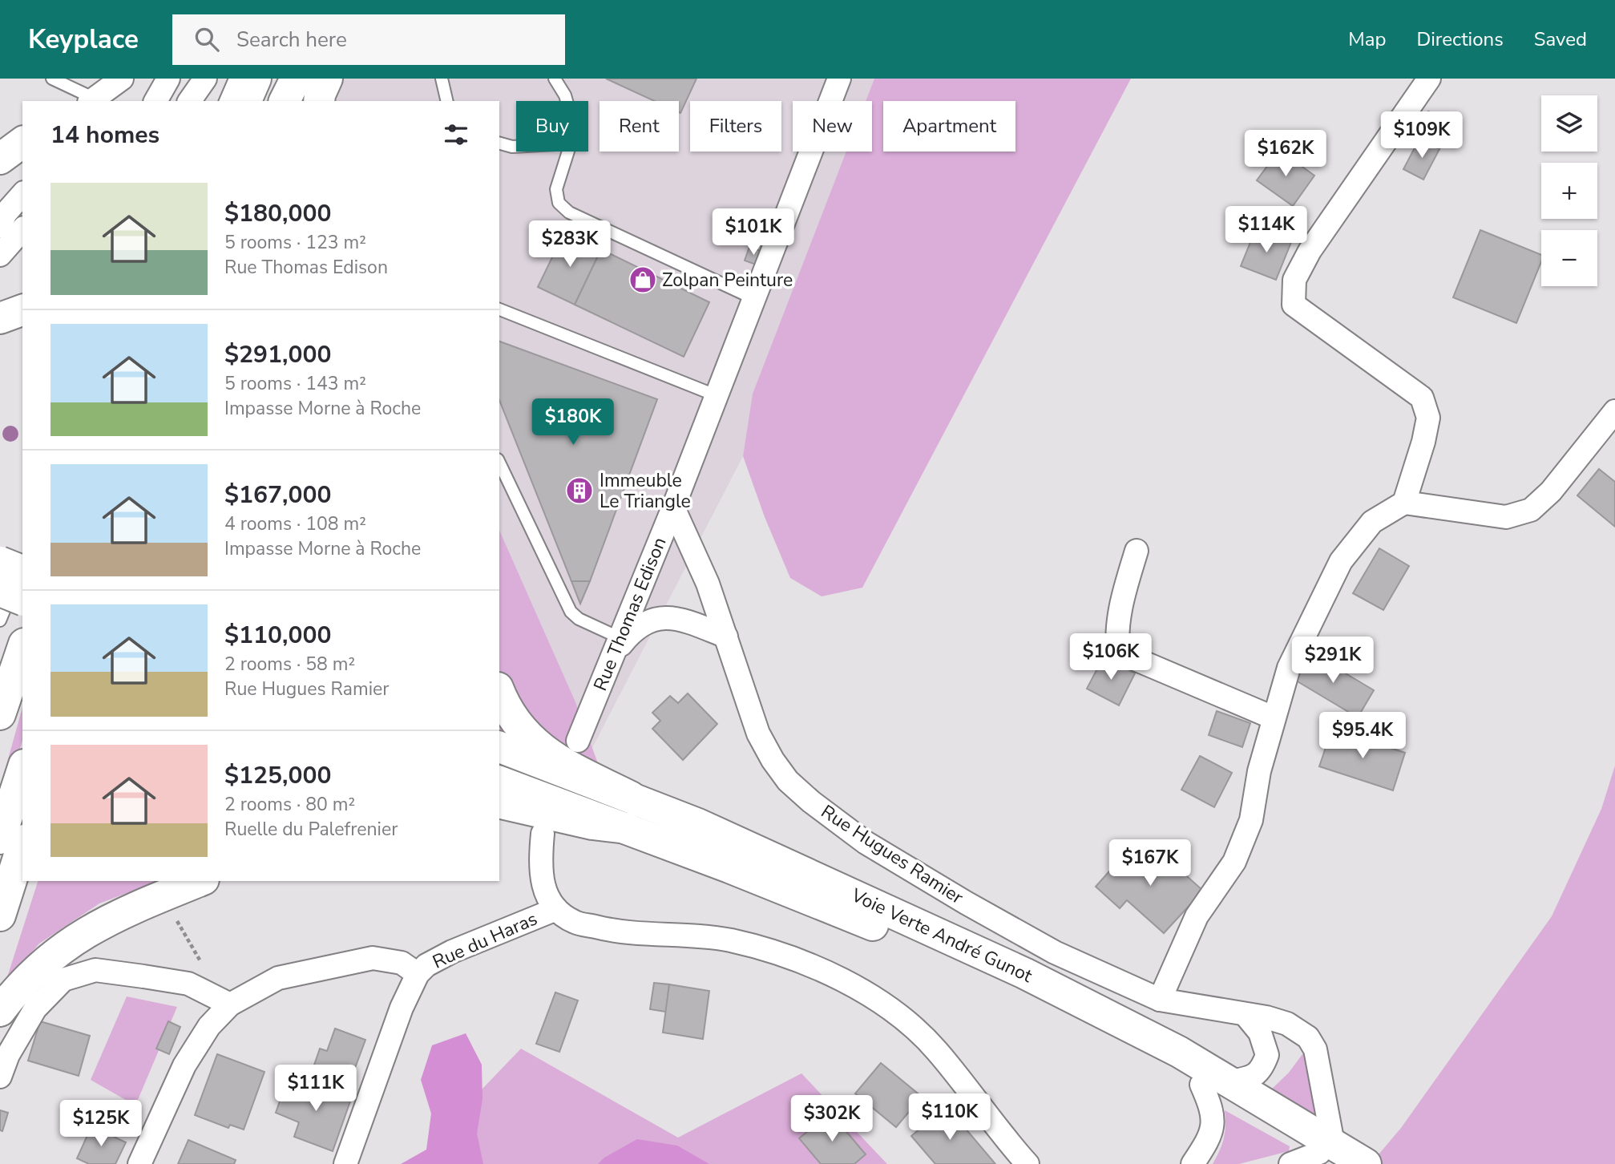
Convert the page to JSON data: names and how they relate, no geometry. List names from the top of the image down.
{
  "streets": {
    "main road": ["Voie Verte André Gunot"],
    "street": ["Rue Thomas Edison", "Rue Hugues Ramier", "Rue du Haras"]
  },
  "crossings": [
    ["Rue Thomas Edison", "Rue Hugues Ramier"],
    ["Rue Hugues Ramier", "Voie Verte André Gunot"]
  ],
  "places": {
    "shop": ["Zolpan Peinture"],
    "building": ["Immeuble Le Triangle"]
  },
  "page": {
    "header": "Keyplace",
    "search": "Search here",
    "nav": ["Map", "Directions", "Saved"],
    "map_buttons": ["+", "−"],
    "chip": [
      "Buy",
      "Rent",
      "Filters",
      "New",
      "Apartment"
    ],
    "heading": "14 homes",
    "price": [
      "$109K",
      "$162K",
      "$114K",
      "$101K",
      "$283K",
      "$180K",
      "$106K",
      "$291K",
      "$95.4K",
      "$167K",
      "$111K",
      "$110K",
      "$302K",
      "$125K"
    ],
    "list": [
      {
        "name": "$180,000",
        "note": "5 rooms · 123 m² · Rue Thomas Edison"
      },
      {
        "name": "$291,000",
        "note": "5 rooms · 143 m² · Impasse Morne à Roche"
      },
      {
        "name": "$167,000",
        "note": "4 rooms · 108 m² · Impasse Morne à Roche"
      },
      {
        "name": "$110,000",
        "note": "2 rooms · 58 m² · Rue Hugues Ramier"
      },
      {
        "name": "$125,000",
        "note": "2 rooms · 80 m² · Ruelle du Palefrenier"
      }
    ]
  }
}
